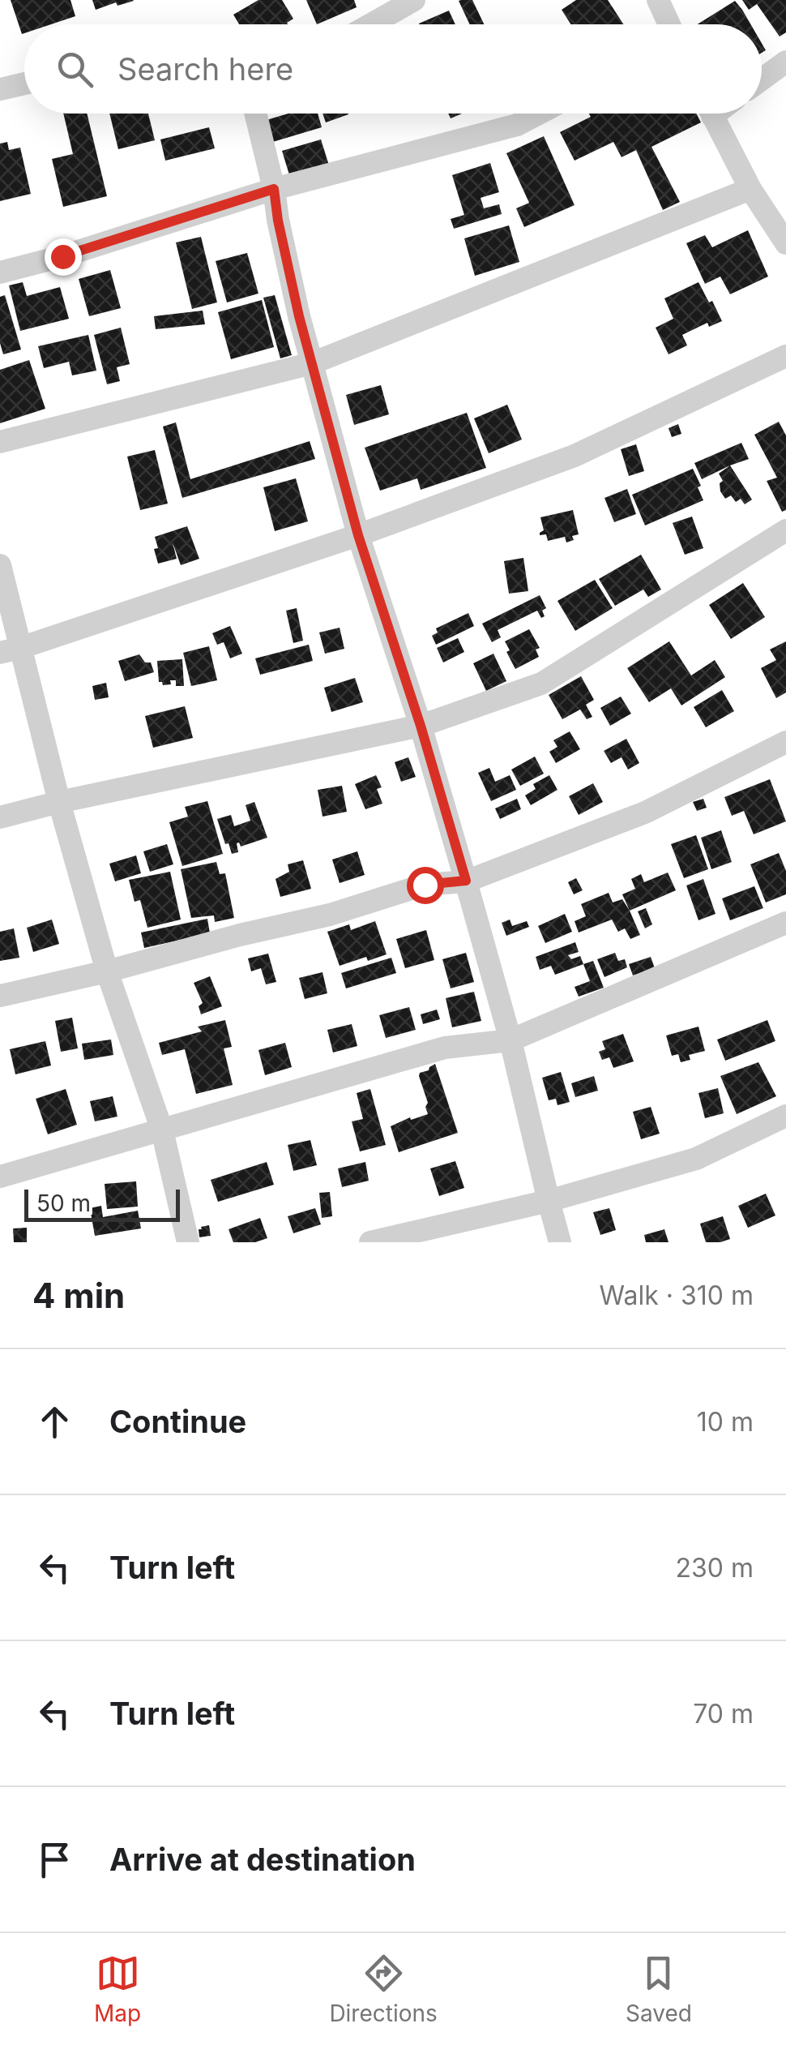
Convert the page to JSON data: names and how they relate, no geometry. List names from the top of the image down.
{
  "scale_bar": "50 m",
  "page": {
    "search": "Search here",
    "scale": "50 m",
    "heading": ["4 min", "Walk · 310 m"],
    "list": [
      ["Continue", "10 m"],
      ["Turn left", "230 m"],
      ["Turn left", "70 m"],
      "Arrive at destination"
    ],
    "nav": ["Map", "Directions", "Saved"]
  }
}
